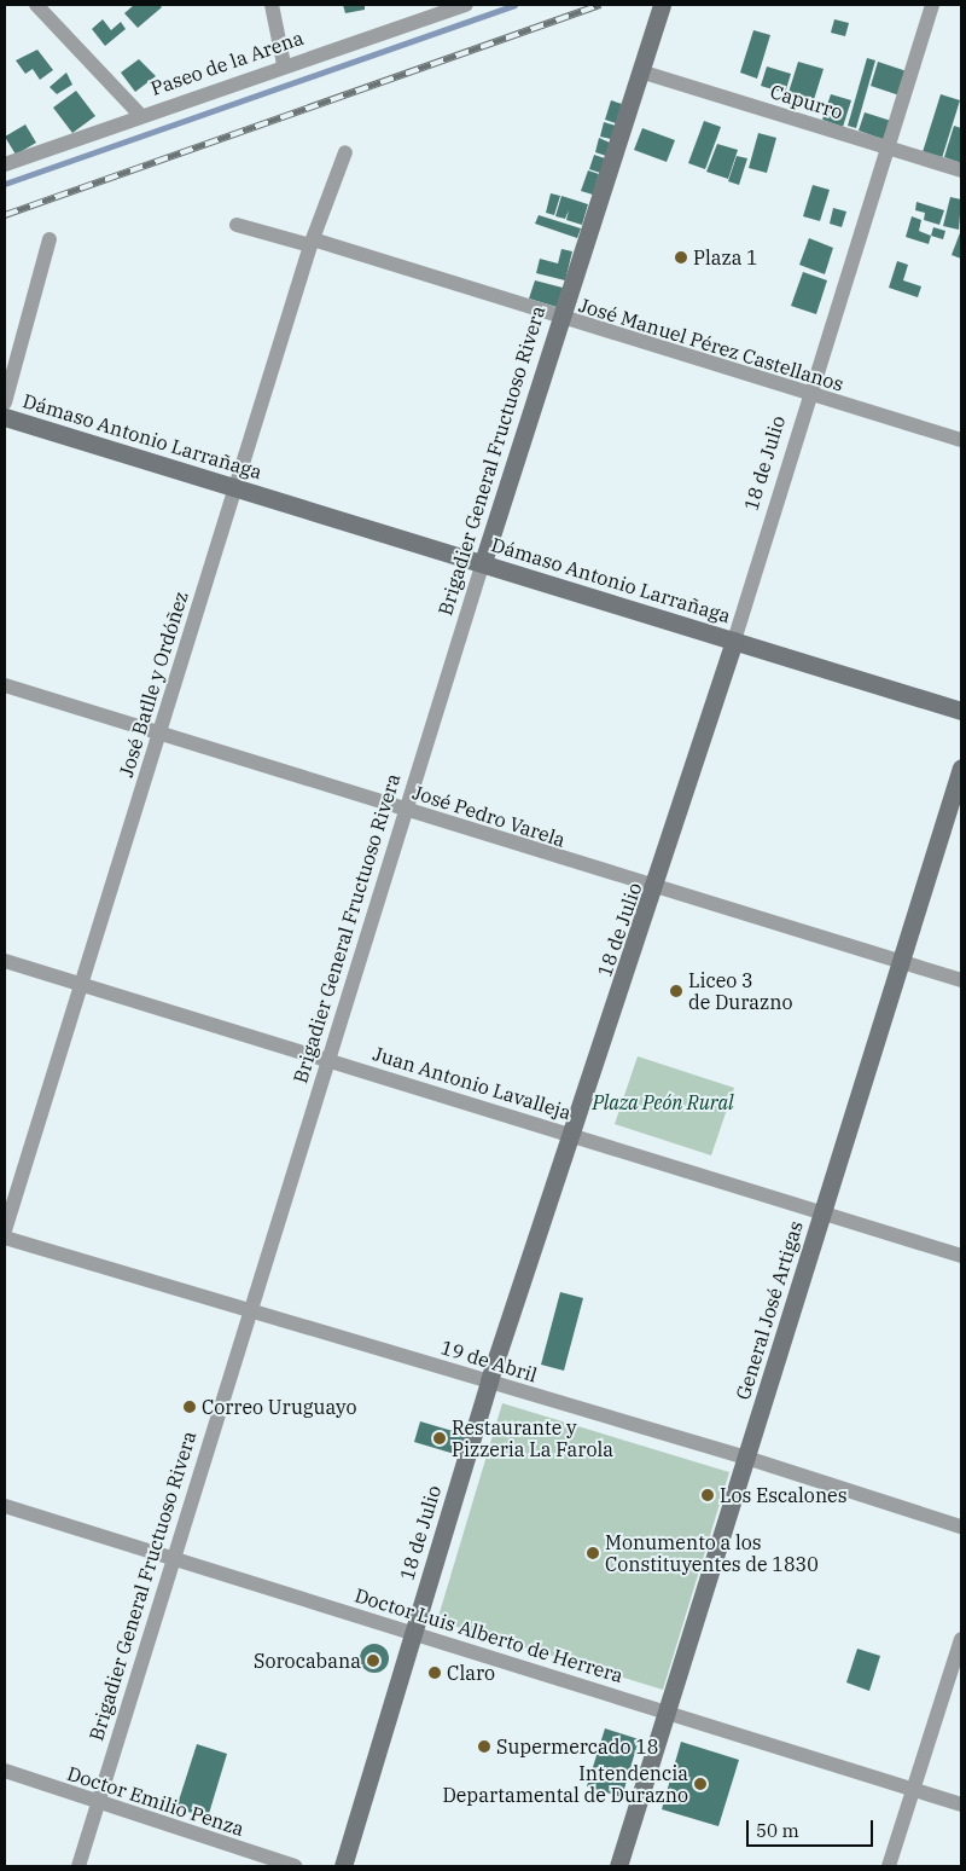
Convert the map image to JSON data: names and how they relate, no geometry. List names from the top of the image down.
{
  "streets": {
    "street": [
      "Paseo de la Arena",
      "Capurro",
      "José Manuel Pérez Castellanos",
      "Dámaso Antonio Larrañaga",
      "Brigadier General Fructuoso Rivera",
      "18 de Julio",
      "José Batlle y Ordóñez",
      "José Pedro Varela",
      "Juan Antonio Lavalleja",
      "General José Artigas",
      "19 de Abril",
      "Doctor Luis Alberto de Herrera",
      "Doctor Emilio Penza"
    ]
  },
  "crossings": [
    ["Capurro", "Brigadier General Fructuoso Rivera"],
    ["Capurro", "18 de Julio"],
    ["José Manuel Pérez Castellanos", "Brigadier General Fructuoso Rivera"],
    ["José Manuel Pérez Castellanos", "18 de Julio"],
    ["José Manuel Pérez Castellanos", "José Batlle y Ordóñez"],
    ["Dámaso Antonio Larrañaga", "Brigadier General Fructuoso Rivera"],
    ["Dámaso Antonio Larrañaga", "18 de Julio"],
    ["Dámaso Antonio Larrañaga", "José Batlle y Ordóñez"],
    ["Brigadier General Fructuoso Rivera", "José Pedro Varela"],
    ["Brigadier General Fructuoso Rivera", "Juan Antonio Lavalleja"],
    ["Brigadier General Fructuoso Rivera", "19 de Abril"],
    ["Brigadier General Fructuoso Rivera", "Doctor Luis Alberto de Herrera"],
    ["Brigadier General Fructuoso Rivera", "Doctor Emilio Penza"],
    ["18 de Julio", "José Pedro Varela"],
    ["18 de Julio", "Juan Antonio Lavalleja"],
    ["18 de Julio", "19 de Abril"],
    ["18 de Julio", "Doctor Luis Alberto de Herrera"],
    ["José Batlle y Ordóñez", "José Pedro Varela"],
    ["José Batlle y Ordóñez", "Juan Antonio Lavalleja"],
    ["José Pedro Varela", "General José Artigas"],
    ["Juan Antonio Lavalleja", "General José Artigas"],
    ["General José Artigas", "19 de Abril"],
    ["General José Artigas", "Doctor Luis Alberto de Herrera"]
  ],
  "parks": ["Plaza Peón Rural"],
  "places": [
    "Plaza 1",
    "Liceo 3 de Durazno",
    "Correo Uruguayo",
    "Restaurante y Pizzeria La Farola",
    "Los Escalones",
    "Monumento a los Constituyentes de 1830",
    "Sorocabana",
    "Claro",
    "Supermercado 18",
    "Intendencia Departamental de Durazno"
  ],
  "scale_bar": "50 m"
}
